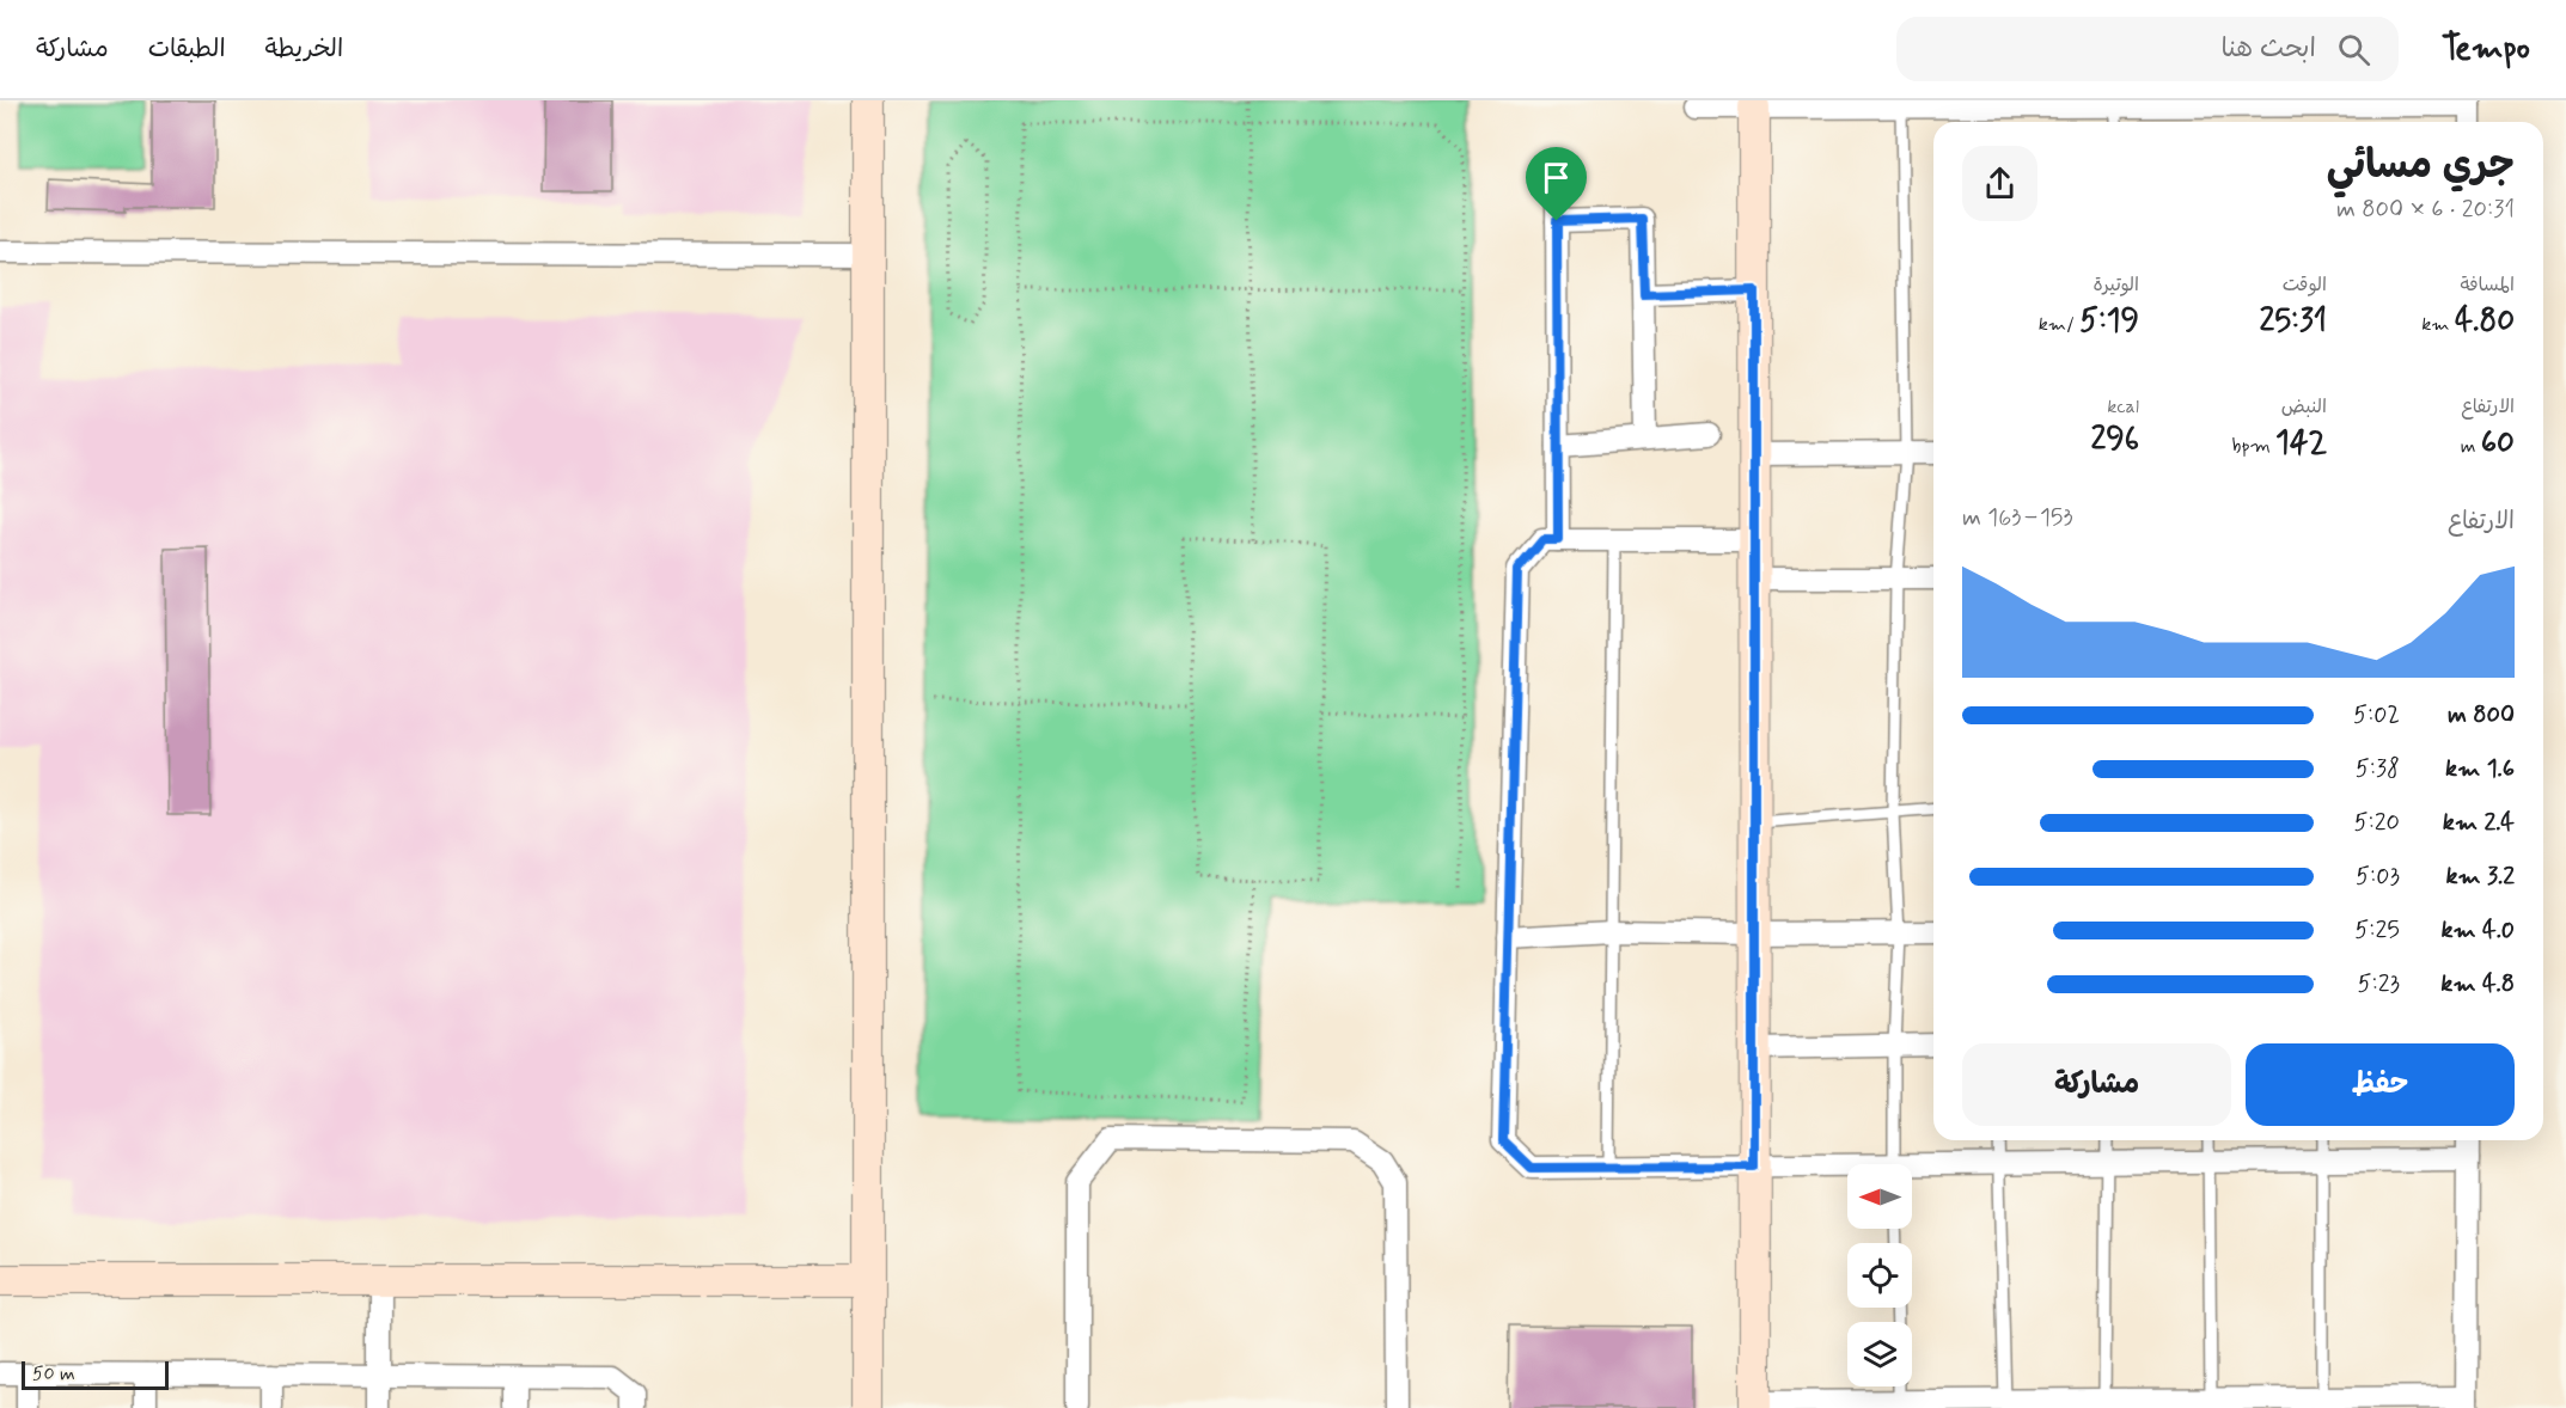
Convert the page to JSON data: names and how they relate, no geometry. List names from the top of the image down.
{
  "scale_bar": "50 m",
  "north": "left",
  "page": {
    "header": "Tempo",
    "search": "ابحث هنا",
    "nav": ["الخريطة", "الطبقات", "مشاركة"],
    "heading": ["جري مسائي", "20:31 · 6 × 800 m"],
    "stats": [
      ["المسافة", "4.80 km"],
      ["الوقت", "25:31"],
      ["الوتيرة", "5:19 /km"],
      ["الارتفاع", "60 m"],
      ["النبض", "142 bpm"],
      ["kcal", "296"]
    ],
    "chart": ["الارتفاع", "153–163 m"],
    "list": [
      {
        "name": "800 m",
        "note": "5:02"
      },
      {
        "name": "1.6 km",
        "note": "5:38"
      },
      {
        "name": "2.4 km",
        "note": "5:20"
      },
      {
        "name": "3.2 km",
        "note": "5:03"
      },
      {
        "name": "4.0 km",
        "note": "5:25"
      },
      {
        "name": "4.8 km",
        "note": "5:23"
      }
    ],
    "buttons": ["حفظ", "مشاركة"],
    "scale": "50 m"
  }
}
